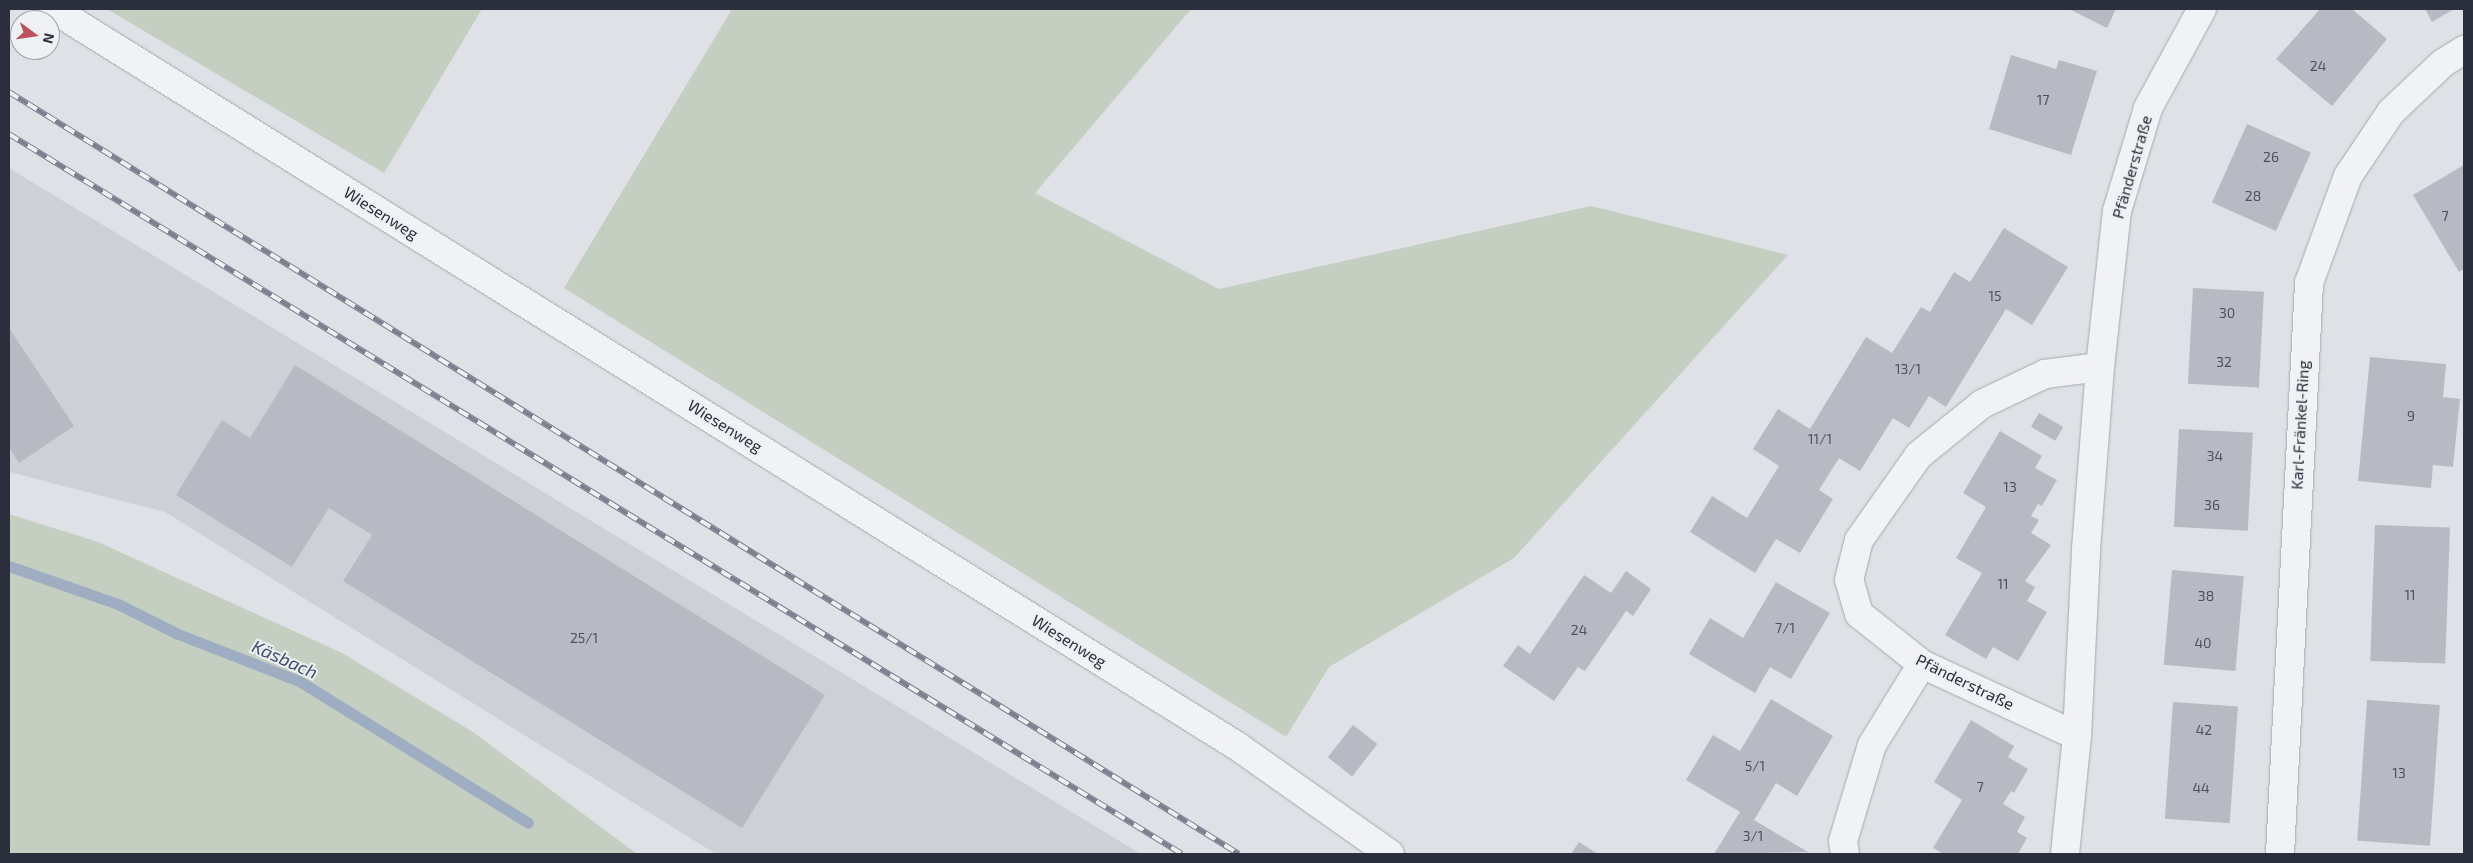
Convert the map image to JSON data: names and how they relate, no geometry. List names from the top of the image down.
{
  "streets": {
    "street": ["Pfänderstraße", "Wiesenweg", "Karl-Fränkel-Ring"]
  },
  "water": ["Käsbach"],
  "house_numbers": [
    "24",
    "17",
    "26",
    "28",
    "7",
    "15",
    "30",
    "32",
    "13/1",
    "9",
    "11/1",
    "34",
    "13",
    "36",
    "11",
    "11",
    "38",
    "7/1",
    "24",
    "25/1",
    "40",
    "42",
    "5/1",
    "13",
    "7",
    "44",
    "3/1"
  ],
  "north": "right"
}
